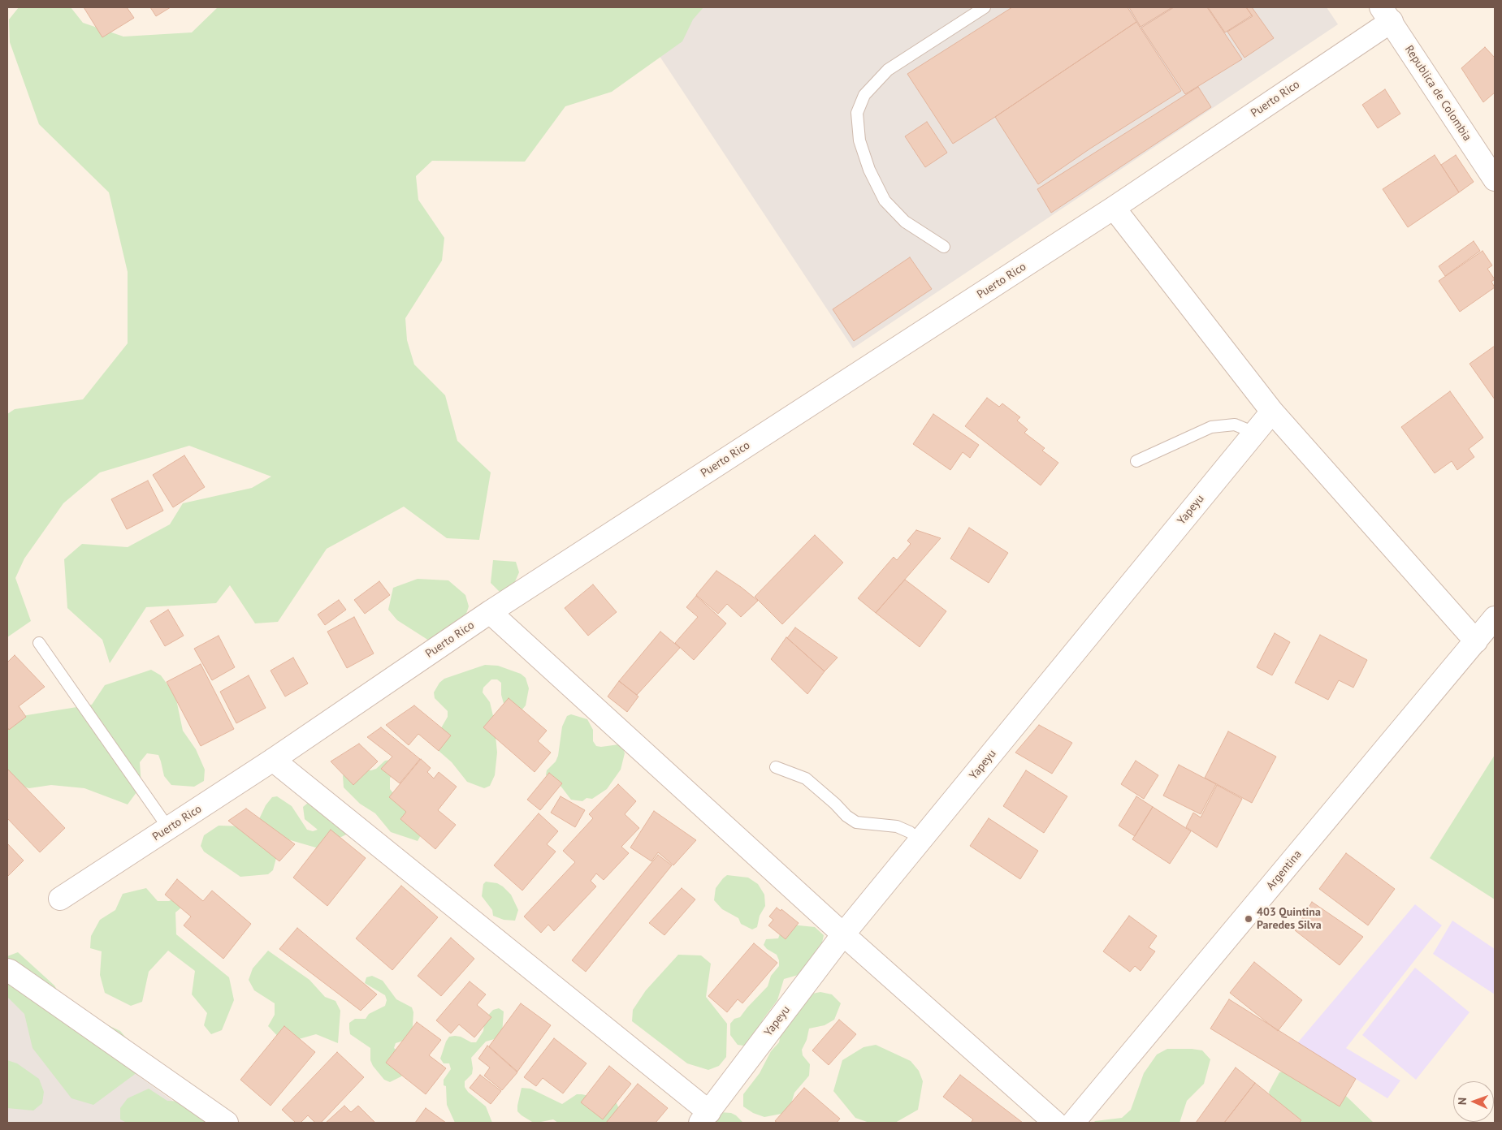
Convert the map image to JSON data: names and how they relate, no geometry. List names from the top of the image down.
{
  "streets": {
    "street": [
      "Republica de Colombia",
      "Puerto Rico",
      "Yapeyu",
      "Argentina"
    ]
  },
  "crossings": [
    ["Republica de Colombia", "Puerto Rico"]
  ],
  "places": ["403 Quintina Paredes Silva"],
  "north": "left"
}
